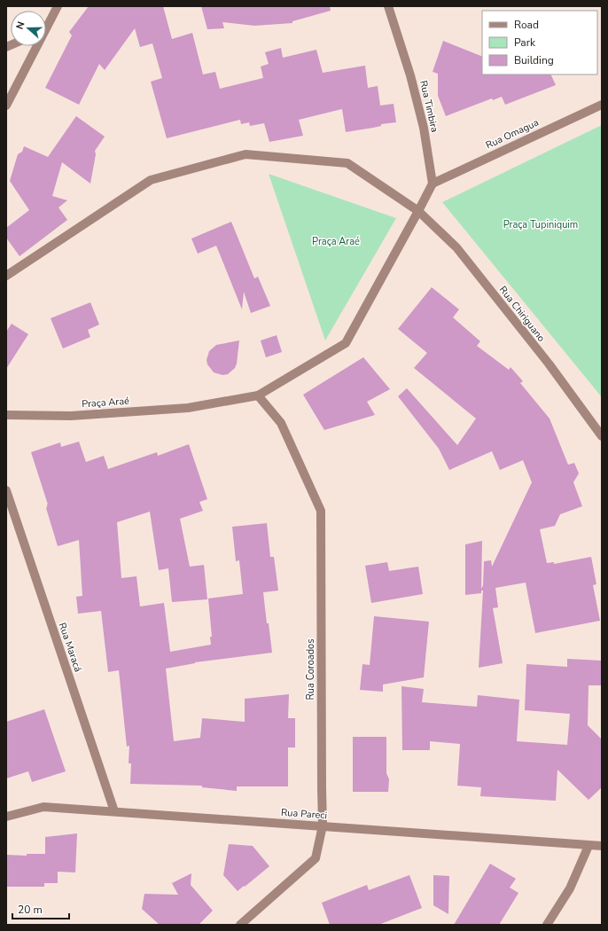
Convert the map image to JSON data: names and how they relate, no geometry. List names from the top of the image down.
{
  "streets": {
    "street": [
      "Rua Timbira",
      "Rua Omagua",
      "Rua Chiriguano",
      "Praça Araé",
      "Rua Maracá",
      "Rua Coroados",
      "Rua Pareci"
    ]
  },
  "crossings": [
    ["Rua Timbira", "Rua Omagua"],
    ["Rua Chiriguano", "Praça Araé"],
    ["Praça Araé", "Rua Coroados"],
    ["Rua Maracá", "Rua Pareci"],
    ["Rua Coroados", "Rua Pareci"]
  ],
  "parks": ["Praça Tupiniquim", "Praça Araé"],
  "legend": ["Road", "Park", "Building"],
  "scale_bar": "20 m",
  "north": "left"
}
